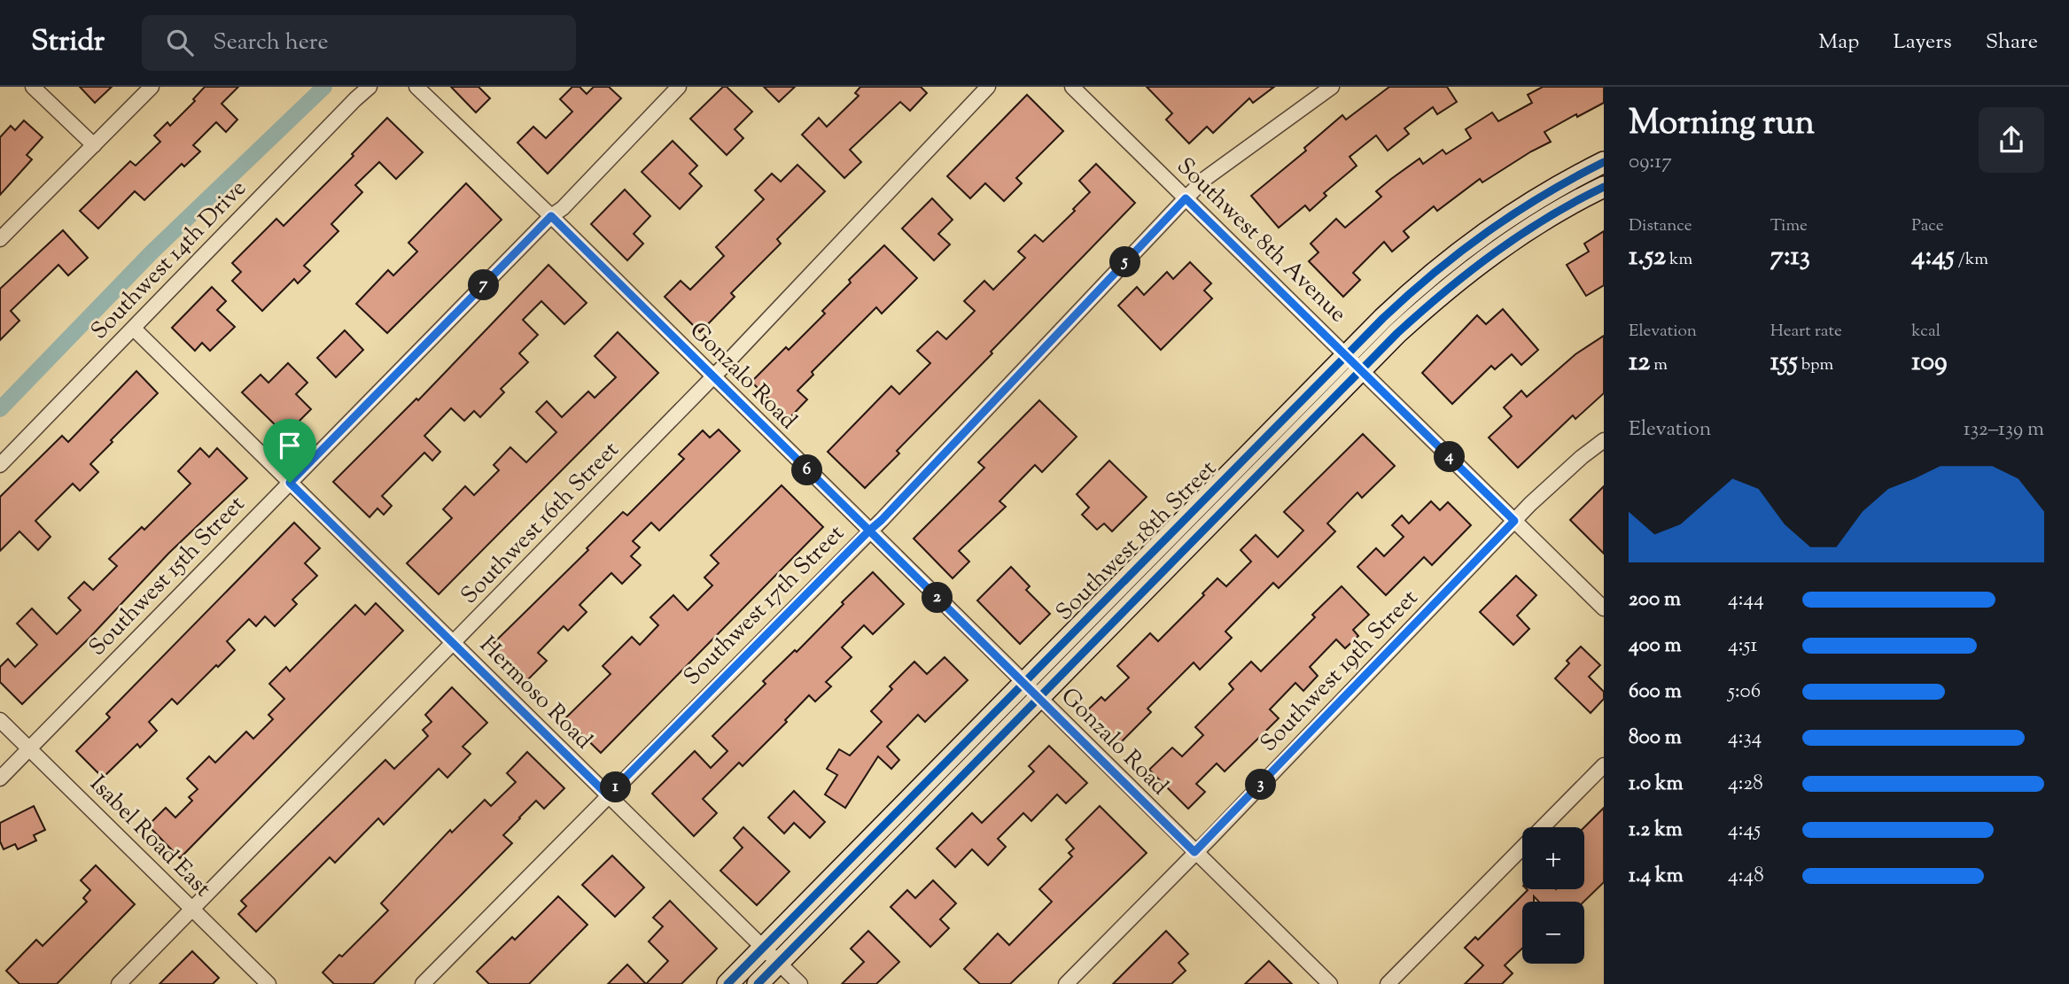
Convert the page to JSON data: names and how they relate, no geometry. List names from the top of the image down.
{
  "streets": {
    "main road": ["Southwest 18th Street"],
    "street": [
      "Southwest 8th Avenue",
      "Southwest 14th Drive",
      "Gonzalo Road",
      "Southwest 16th Street",
      "Southwest 15th Street",
      "Southwest 17th Street",
      "Southwest 19th Street",
      "Hermoso Road",
      "Isabel Road East"
    ]
  },
  "crossings": [
    ["Southwest 8th Avenue", "Southwest 18th Street"],
    ["Southwest 8th Avenue", "Southwest 17th Street"],
    ["Southwest 8th Avenue", "Southwest 19th Street"],
    ["Southwest 14th Drive", "Hermoso Road"],
    ["Gonzalo Road", "Southwest 16th Street"],
    ["Gonzalo Road", "Southwest 18th Street"],
    ["Gonzalo Road", "Southwest 15th Street"],
    ["Gonzalo Road", "Southwest 17th Street"],
    ["Gonzalo Road", "Southwest 19th Street"],
    ["Southwest 16th Street", "Hermoso Road"],
    ["Southwest 16th Street", "Isabel Road East"],
    ["Southwest 18th Street", "Hermoso Road"],
    ["Southwest 15th Street", "Hermoso Road"],
    ["Southwest 15th Street", "Isabel Road East"],
    ["Southwest 17th Street", "Hermoso Road"]
  ],
  "page": {
    "header": "Stridr",
    "search": "Search here",
    "nav": ["Map", "Layers", "Share"],
    "heading": ["Morning run", "09:17"],
    "stats": [
      ["Distance", "1.52 km"],
      ["Time", "7:13"],
      ["Pace", "4:45 /km"],
      ["Elevation", "12 m"],
      ["Heart rate", "155 bpm"],
      ["kcal", "109"]
    ],
    "pins": [
      "5",
      "7",
      "4",
      "6",
      "2",
      "3",
      "1"
    ],
    "chart": ["Elevation", "132–139 m"],
    "list": [
      {
        "name": "200 m",
        "note": "4:44"
      },
      {
        "name": "400 m",
        "note": "4:51"
      },
      {
        "name": "600 m",
        "note": "5:06"
      },
      {
        "name": "800 m",
        "note": "4:34"
      },
      {
        "name": "1.0 km",
        "note": "4:28"
      },
      {
        "name": "1.2 km",
        "note": "4:45"
      },
      {
        "name": "1.4 km",
        "note": "4:48"
      }
    ],
    "map_buttons": ["+", "−"]
  }
}
